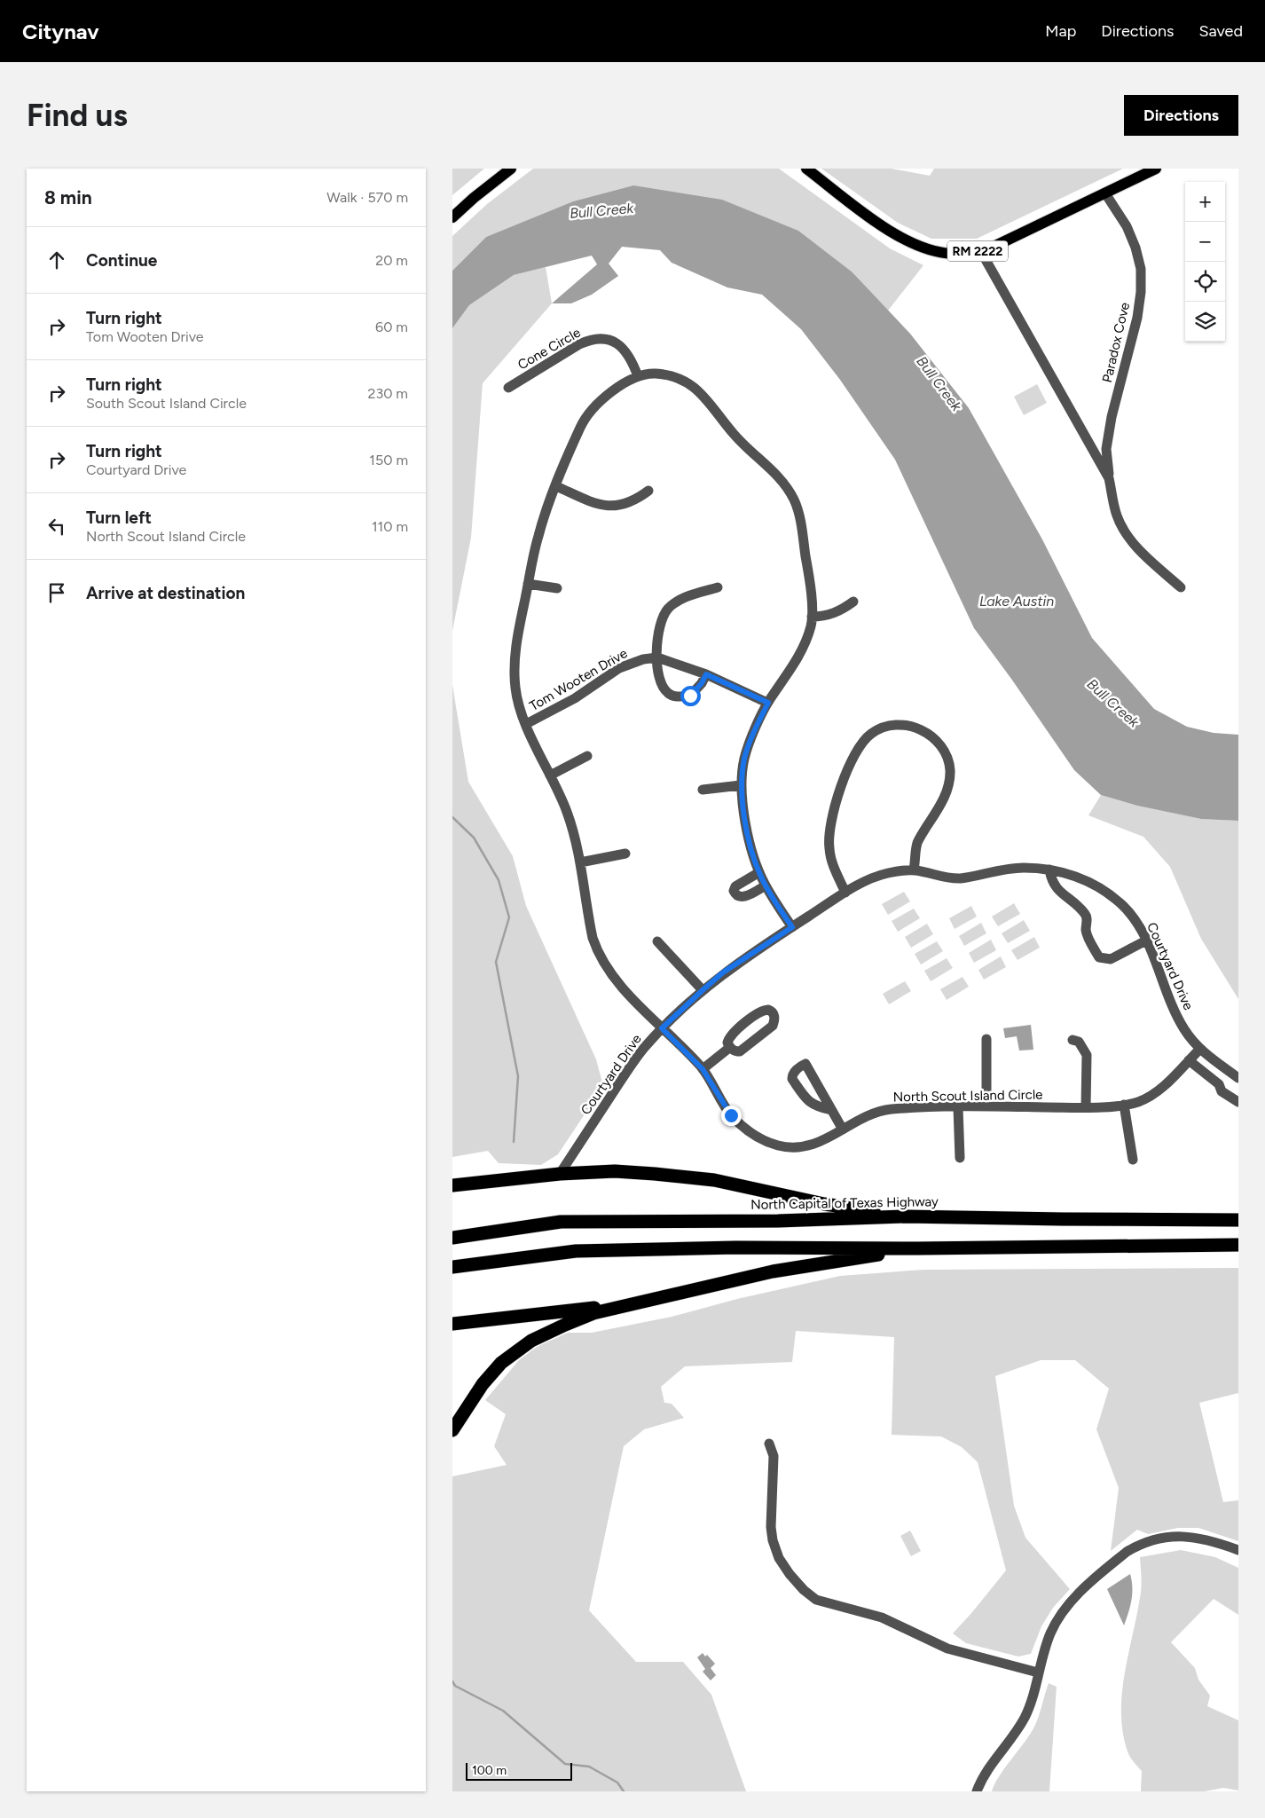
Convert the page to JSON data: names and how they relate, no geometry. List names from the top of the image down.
{
  "streets": {
    "highway": ["North Capital of Texas Highway"],
    "main road": ["RM 2222"],
    "street": [
      "Paradox Cove",
      "Cone Circle",
      "Tom Wooten Drive",
      "Courtyard Drive",
      "North Scout Island Circle"
    ]
  },
  "crossings": [
    ["RM 2222", "Paradox Cove"],
    ["Cone Circle", "North Scout Island Circle"],
    ["Tom Wooten Drive", "North Scout Island Circle"],
    ["Courtyard Drive", "North Scout Island Circle"]
  ],
  "water": ["Bull Creek", "Lake Austin"],
  "scale_bar": "100 m",
  "page": {
    "header": "Citynav",
    "nav": ["Map", "Directions", "Saved"],
    "buttons": "Directions",
    "title": "Find us",
    "heading": ["8 min", "Walk · 570 m"],
    "map_buttons": ["+", "−"],
    "list": [
      ["Continue", "20 m"],
      ["Turn right", "Tom Wooten Drive", "60 m"],
      ["Turn right", "South Scout Island Circle", "230 m"],
      ["Turn right", "Courtyard Drive", "150 m"],
      ["Turn left", "North Scout Island Circle", "110 m"],
      "Arrive at destination"
    ],
    "scale": "100 m"
  }
}
